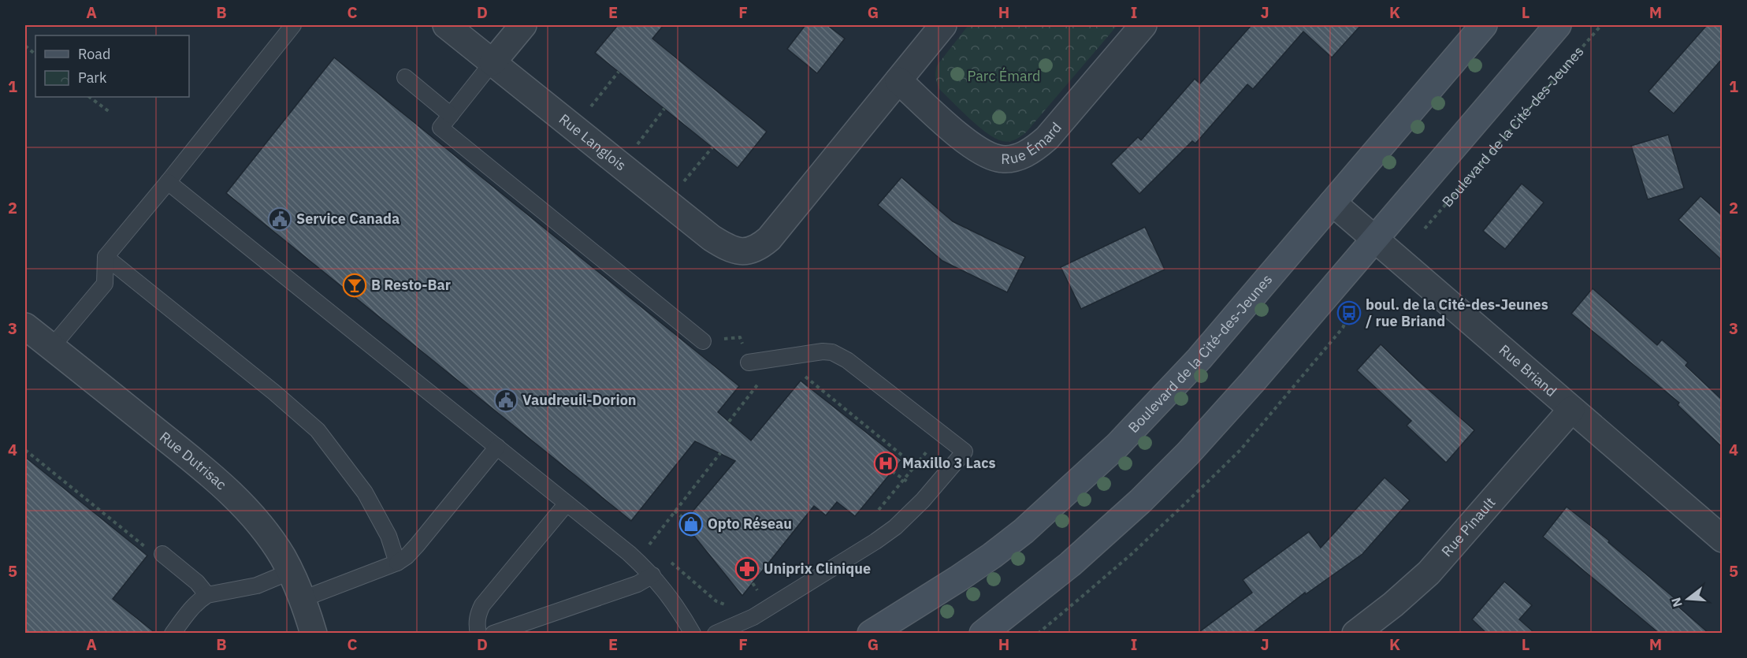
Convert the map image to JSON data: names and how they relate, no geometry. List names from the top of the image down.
{
  "streets": {
    "main road": ["Boulevard de la Cité-des-Jeunes"],
    "street": [
      "Rue Émard",
      "Rue Langlois",
      "Rue Briand",
      "Rue Dutrisac",
      "Rue Pinault"
    ]
  },
  "crossings": [
    ["Boulevard de la Cité-des-Jeunes", "Rue Briand"],
    ["Rue Émard", "Rue Langlois"],
    ["Rue Briand", "Rue Pinault"]
  ],
  "parks": ["Parc Émard"],
  "places": {
    "public building": ["Service Canada", "Vaudreuil-Dorion"],
    "bar": ["B Resto-Bar"],
    "bus stop": ["boul. de la Cité-des-Jeunes / rue Briand"],
    "hospital": ["Maxillo 3 Lacs"],
    "shop": ["Opto Réseau"],
    "pharmacy": ["Uniprix Clinique"]
  },
  "legend": ["Road", "Park"],
  "north": "left",
  "grid": {
    "columns": [
      "A",
      "B",
      "C",
      "D",
      "E",
      "F",
      "G",
      "H",
      "I",
      "J",
      "K",
      "L",
      "M"
    ],
    "rows": [
      "1",
      "2",
      "3",
      "4",
      "5"
    ]
  }
}
